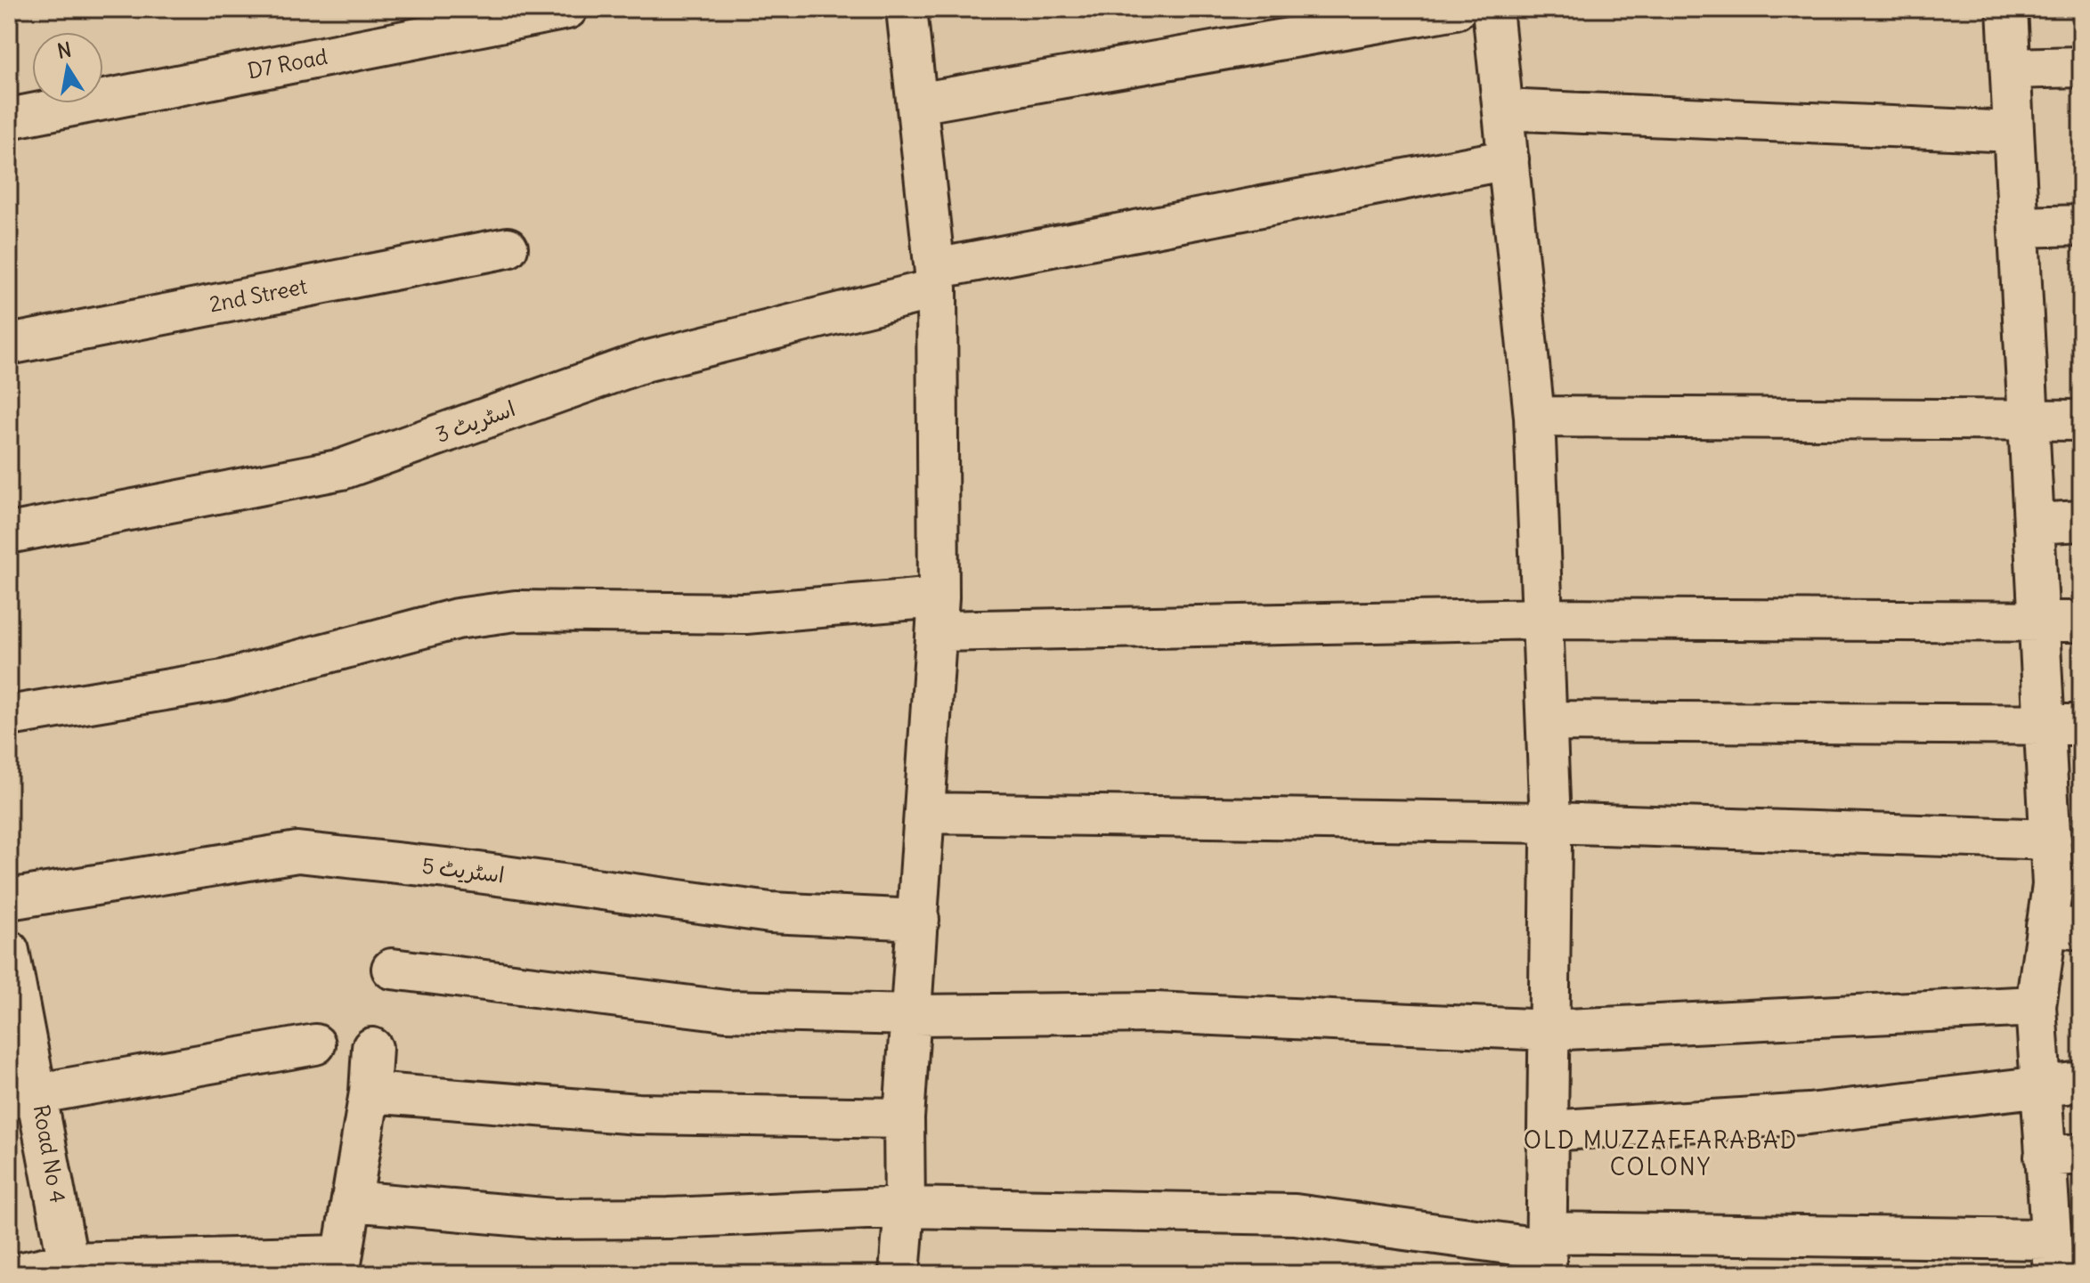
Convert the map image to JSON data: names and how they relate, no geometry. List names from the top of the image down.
{
  "streets": {
    "street": [
      "D7 Road",
      "2nd Street",
      "اسٹریٹ 3",
      "اسٹریٹ 5",
      "Road No 4"
    ]
  },
  "districts": ["OLD MUZZAFFARABAD COLONY"],
  "north": "top"
}
